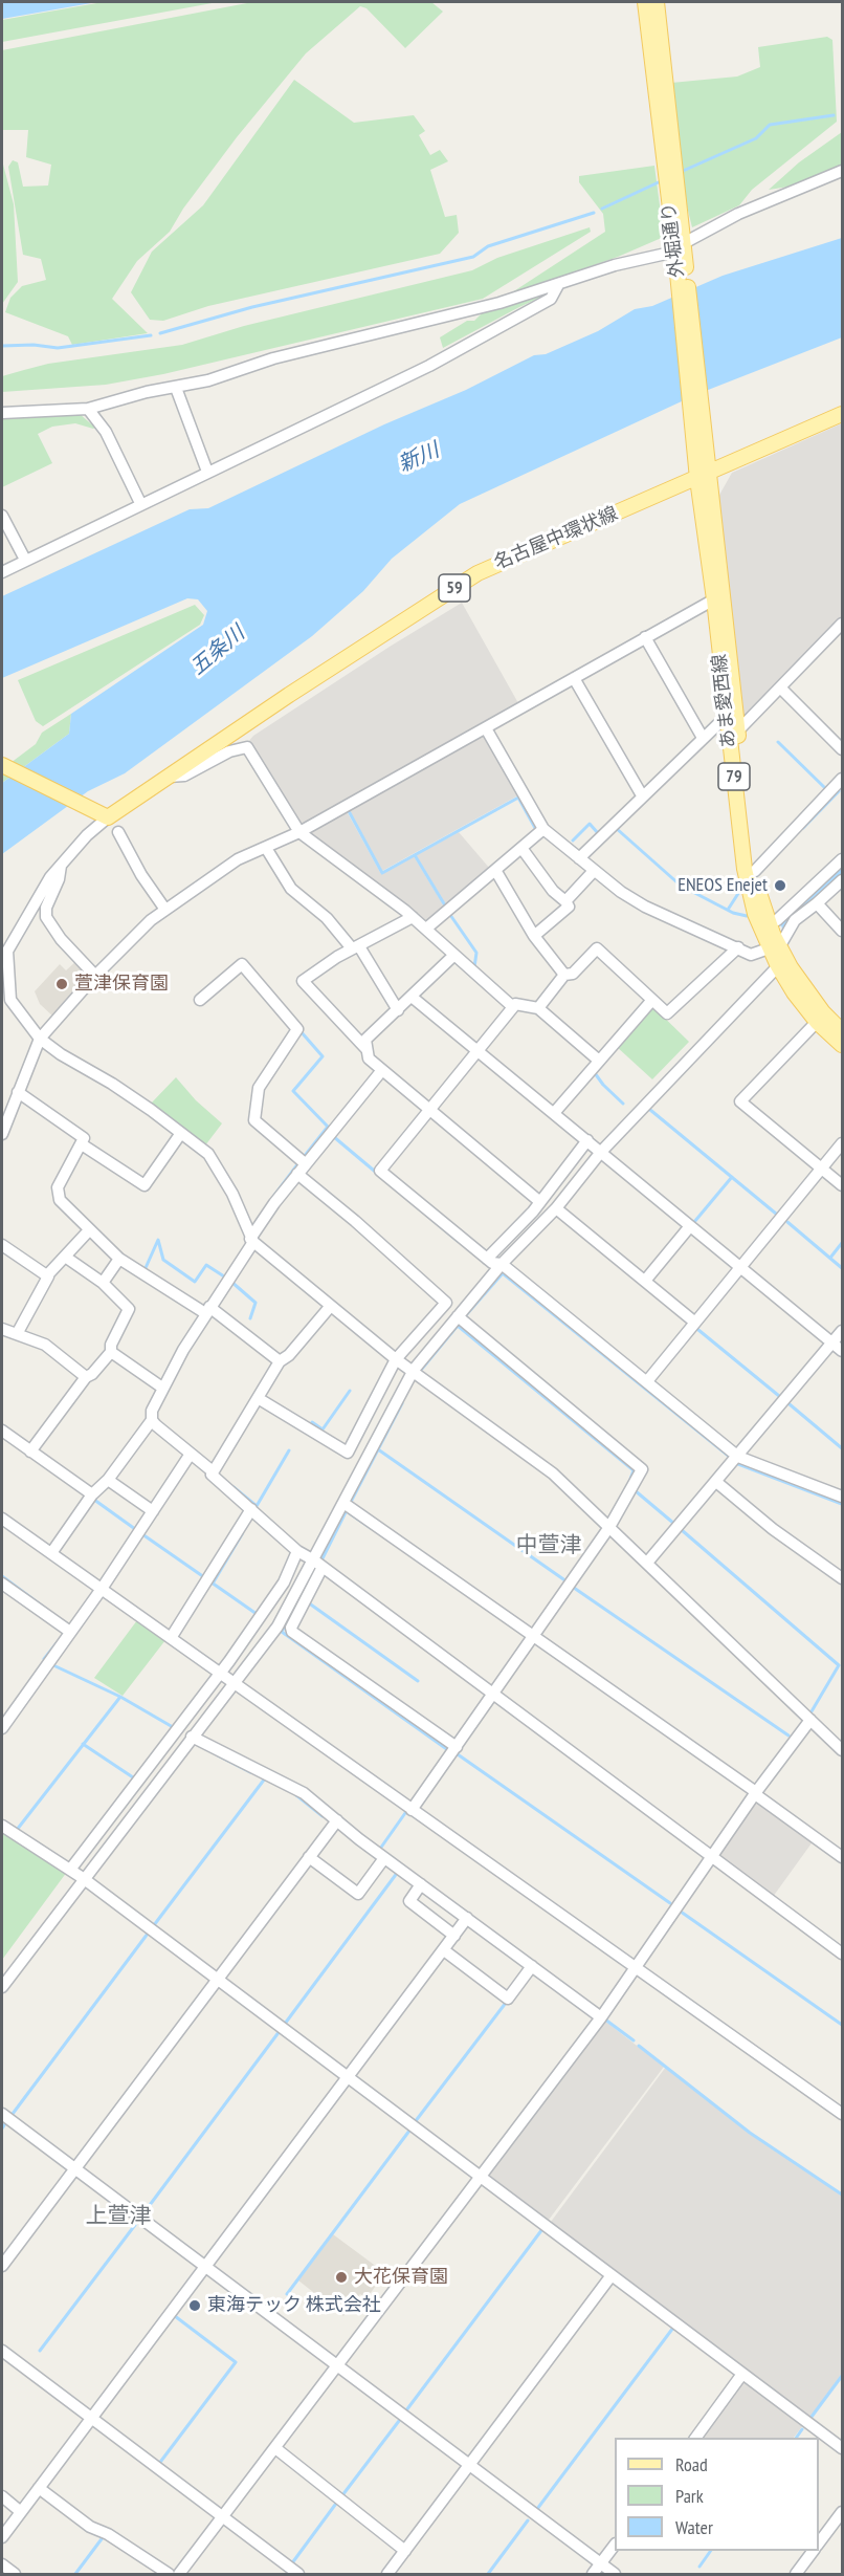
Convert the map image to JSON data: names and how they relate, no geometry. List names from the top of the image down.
{
  "streets": {
    "main road": [
      "外堀通り",
      "名古屋中環状線",
      "59",
      "あま愛西線",
      "79"
    ]
  },
  "crossings": [
    ["外堀通り", "名古屋中環状線"],
    ["外堀通り", "あま愛西線"],
    ["名古屋中環状線", "あま愛西線"]
  ],
  "districts": ["中萱津", "上萱津"],
  "water": ["新川", "五条川"],
  "places": [
    "ENEOS Enejet",
    "萱津保育園",
    "大花保育園",
    "東海テック 株式会社"
  ],
  "legend": ["Road", "Park", "Water"]
}
